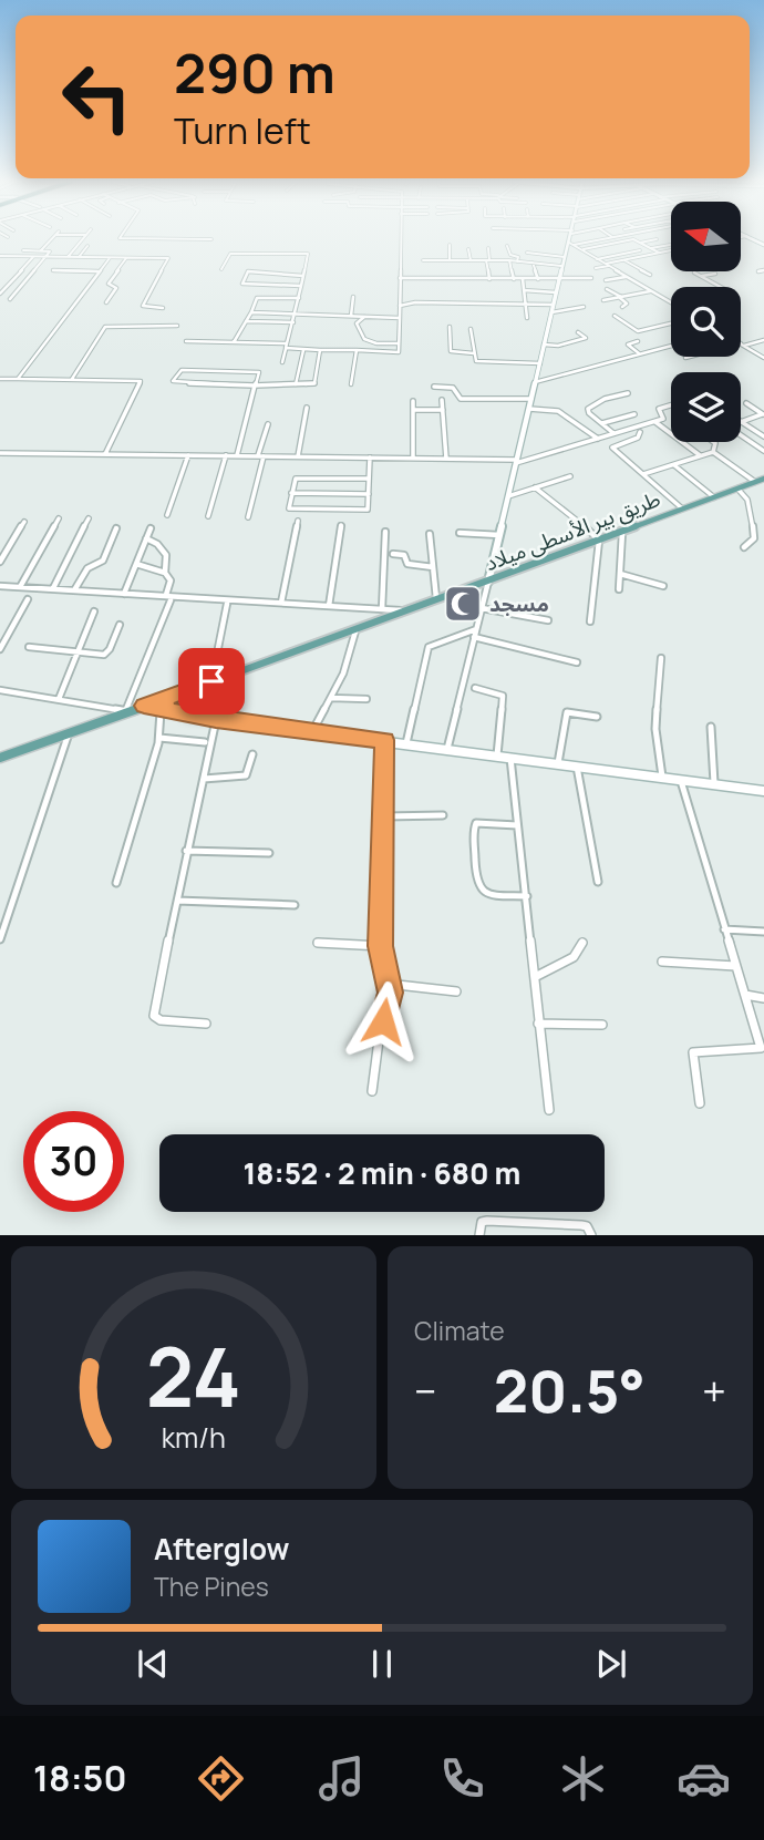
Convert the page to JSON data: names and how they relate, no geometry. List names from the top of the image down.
{
  "streets": {
    "main road": ["طريق بير الأسطى ميلاد"]
  },
  "places": {
    "mosque": ["مسجد"]
  },
  "north": "left",
  "page": {
    "turn": ["290 m", "Turn left"],
    "limit": "30",
    "trip": "18:52 · 2 min · 680 m",
    "tile": "Climate",
    "heat": ["−", "20.5°", "+"],
    "song": ["Afterglow", "The Pines"],
    "tabs": "18:50",
    "gauge": ["24", "km/h"]
  }
}
